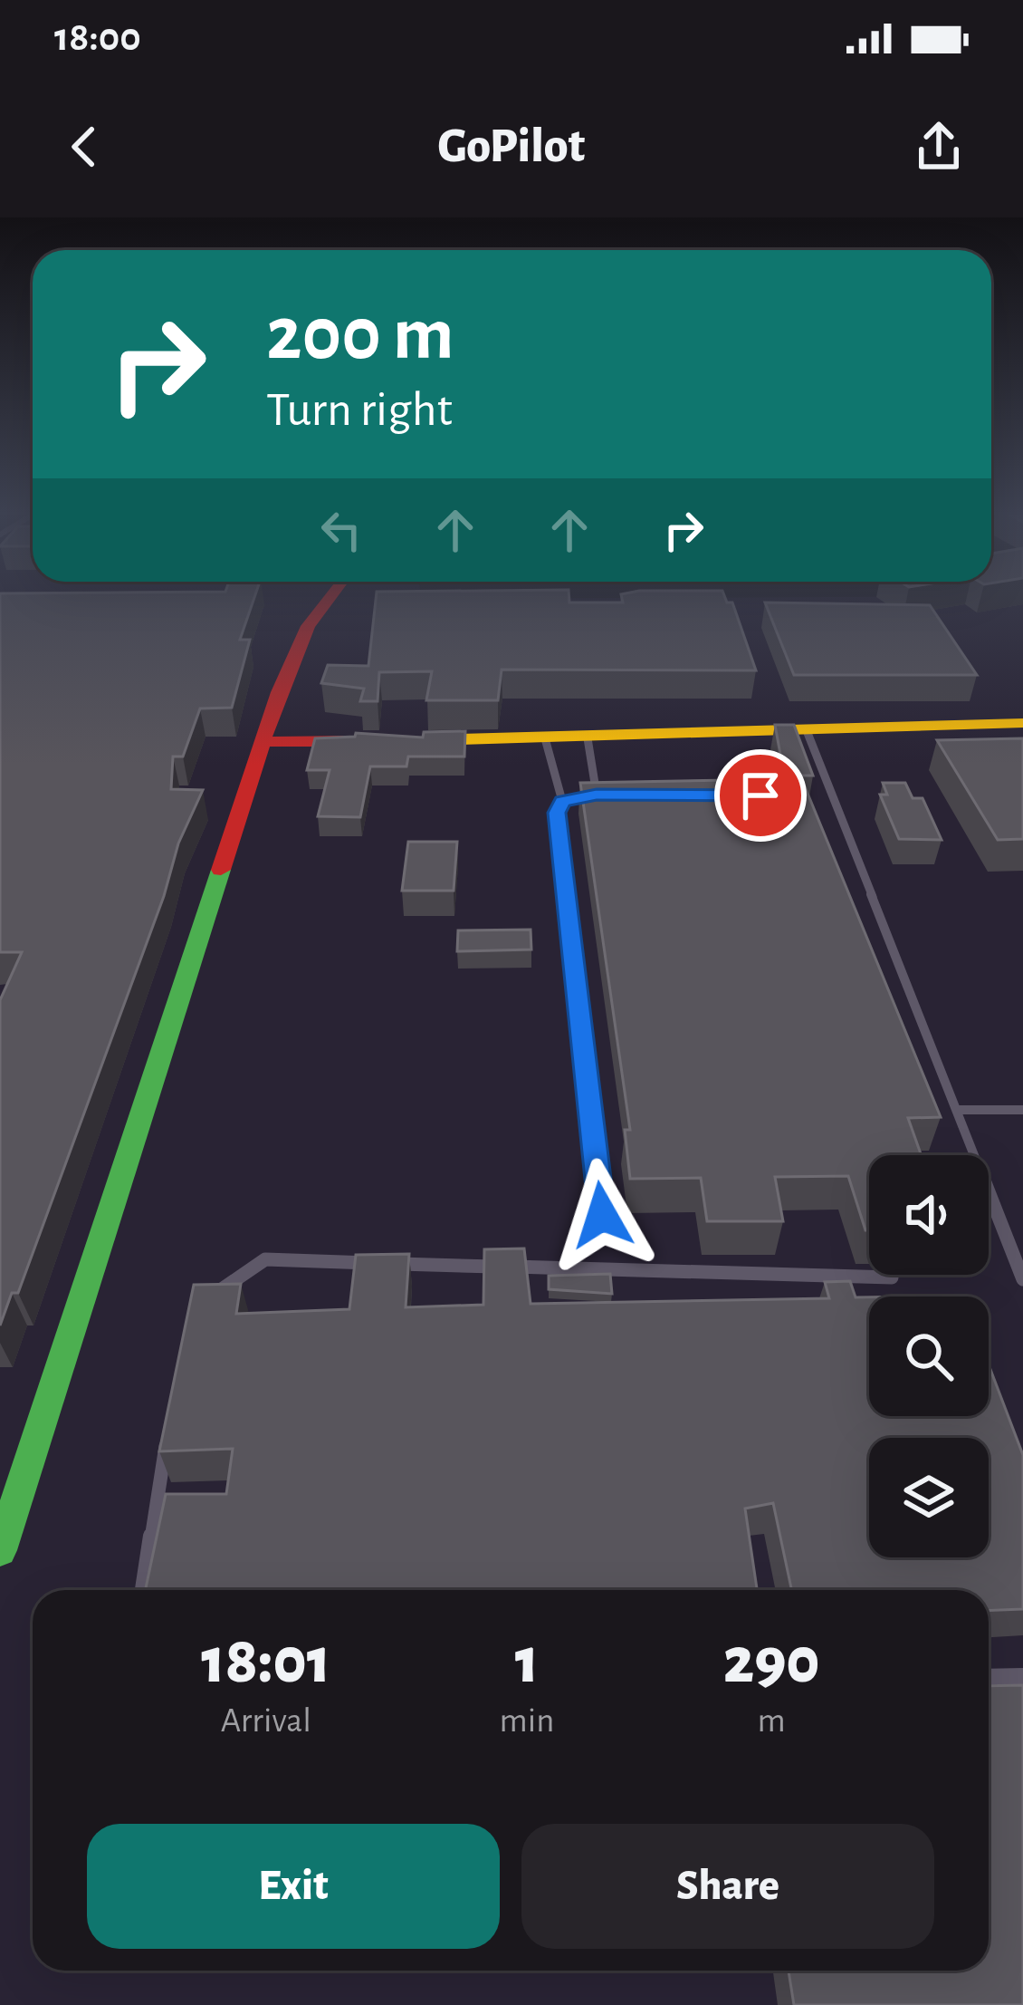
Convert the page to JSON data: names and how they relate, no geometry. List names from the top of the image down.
{
  "page": {
    "status": "18:00",
    "header": "GoPilot",
    "turn": ["200 m", "Turn right"],
    "eta": [
      "18:01",
      "Arrival",
      "1",
      "min",
      "290",
      "m"
    ],
    "buttons": ["Exit", "Share"]
  }
}
